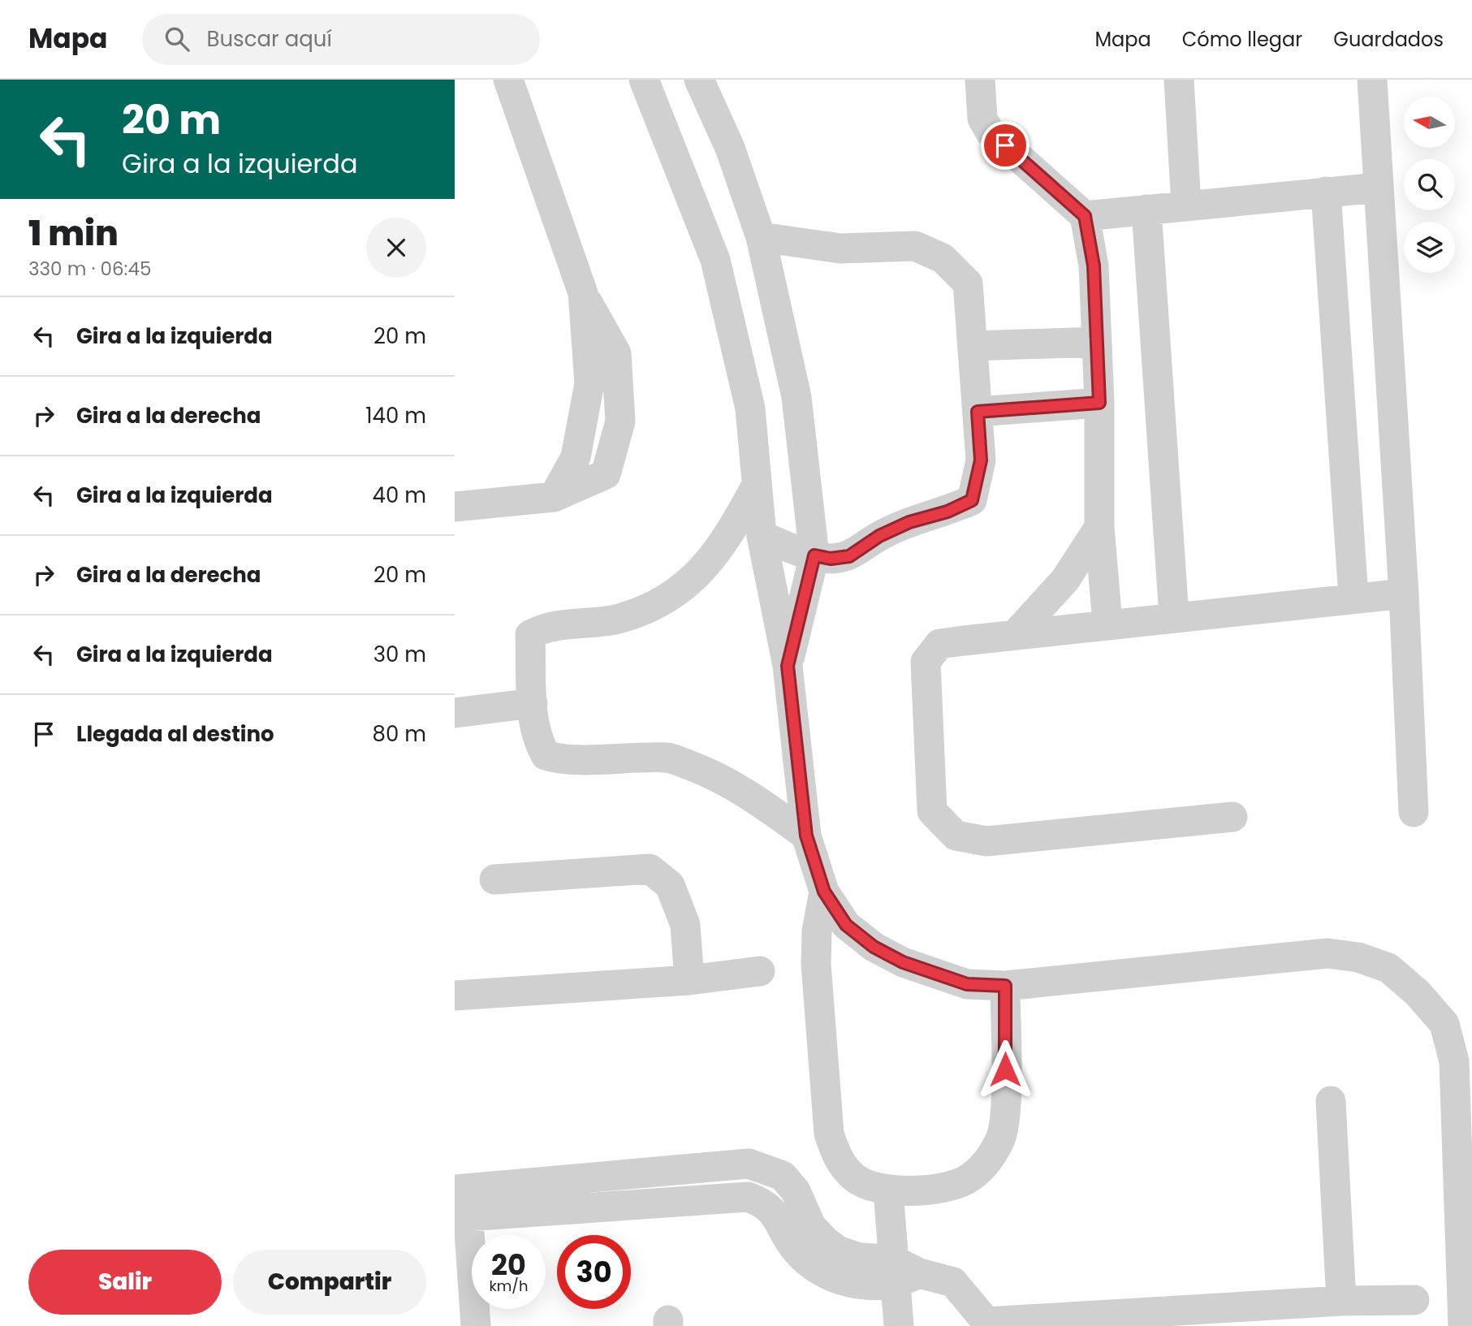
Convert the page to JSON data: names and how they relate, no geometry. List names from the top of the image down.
{
  "north": "left",
  "page": {
    "header": "Mapa",
    "search": "Buscar aquí",
    "nav": ["Mapa", "Cómo llegar", "Guardados"],
    "turn": ["20 m", "Gira a la izquierda"],
    "heading": ["1 min", "330 m · 06:45"],
    "list": [
      {
        "name": "Gira a la izquierda",
        "value": "20 m"
      },
      {
        "name": "Gira a la derecha",
        "value": "140 m"
      },
      {
        "name": "Gira a la izquierda",
        "value": "40 m"
      },
      {
        "name": "Gira a la derecha",
        "value": "20 m"
      },
      {
        "name": "Gira a la izquierda",
        "value": "30 m"
      },
      {
        "name": "Llegada al destino",
        "value": "80 m"
      }
    ],
    "speed": "20 km/h",
    "limit": "30",
    "buttons": ["Salir", "Compartir"]
  }
}
